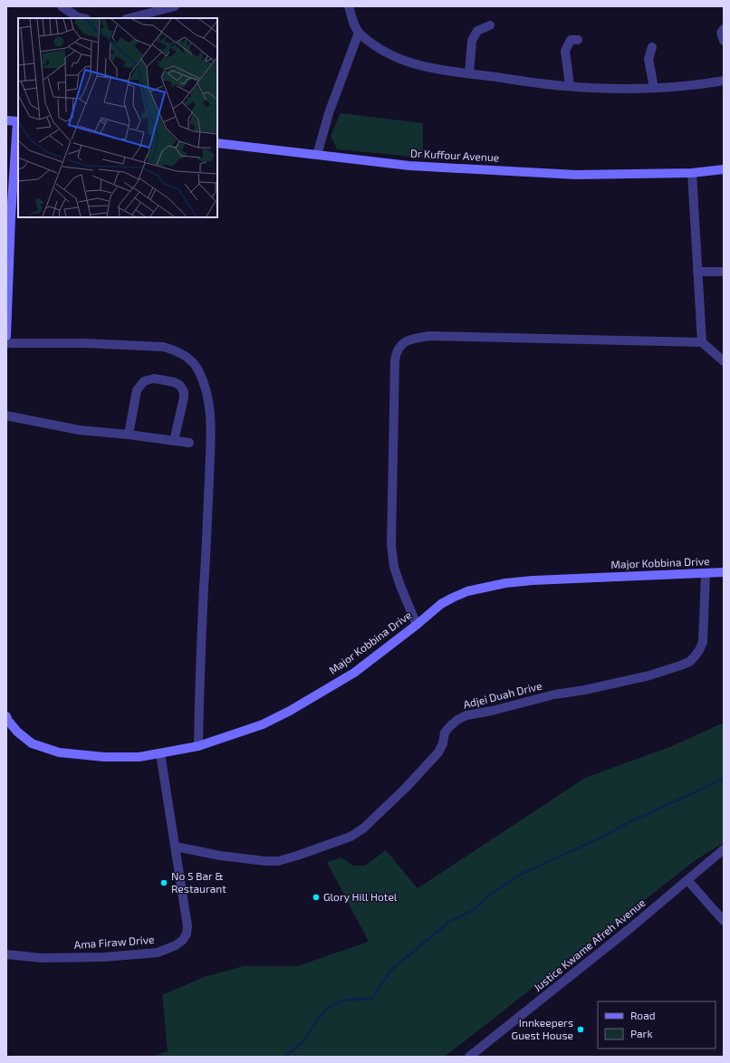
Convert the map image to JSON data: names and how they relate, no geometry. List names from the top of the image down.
{
  "streets": {
    "street": [
      "Dr Kuffour Avenue",
      "Major Kobbina Drive",
      "Adjei Duah Drive",
      "Ama Firaw Drive",
      "Justice Kwame Afreh Avenue"
    ]
  },
  "crossings": [
    ["Major Kobbina Drive", "Adjei Duah Drive"],
    ["Major Kobbina Drive", "Ama Firaw Drive"],
    ["Adjei Duah Drive", "Ama Firaw Drive"]
  ],
  "places": ["No 5 Bar & Restaurant", "Glory Hill Hotel", "Innkeepers Guest House"],
  "legend": ["Road", "Park"]
}
